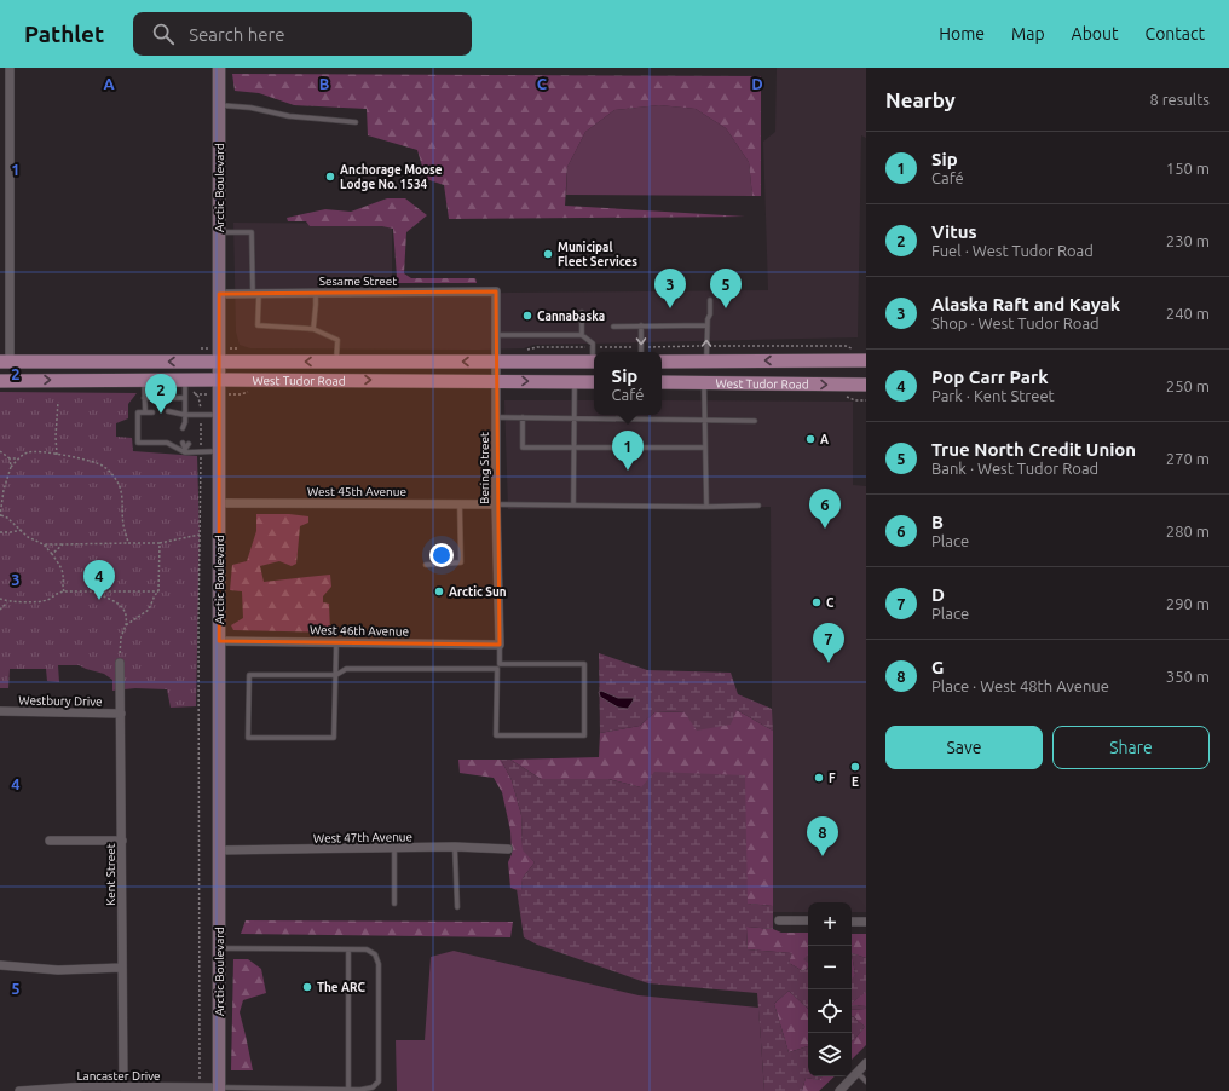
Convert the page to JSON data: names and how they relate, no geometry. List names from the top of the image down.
{
  "streets": {
    "main road": ["Arctic Boulevard", "West Tudor Road"],
    "street": [
      "Sesame Street",
      "Bering Street",
      "West 45th Avenue",
      "West 46th Avenue",
      "Westbury Drive",
      "West 47th Avenue",
      "Kent Street",
      "Lancaster Drive"
    ]
  },
  "crossings": [
    ["Arctic Boulevard", "Sesame Street"],
    ["Arctic Boulevard", "West Tudor Road"],
    ["Arctic Boulevard", "West 45th Avenue"],
    ["Arctic Boulevard", "West 46th Avenue"],
    ["Arctic Boulevard", "West 47th Avenue"],
    ["Arctic Boulevard", "Lancaster Drive"],
    ["Sesame Street", "Bering Street"],
    ["West Tudor Road", "Bering Street"],
    ["Bering Street", "West 45th Avenue"],
    ["Bering Street", "West 46th Avenue"],
    ["Westbury Drive", "Kent Street"],
    ["Kent Street", "Lancaster Drive"]
  ],
  "places": [
    "Anchorage Moose Lodge No. 1534",
    "Municipal Fleet Services",
    "Cannabaska",
    "A",
    "Arctic Sun",
    "C",
    "E",
    "F",
    "The ARC"
  ],
  "page": {
    "header": "Pathlet",
    "search": "Search here",
    "nav": [
      "Home",
      "Map",
      "About",
      "Contact"
    ],
    "heading": ["Nearby", "8 results"],
    "list": [
      {
        "mark": "1",
        "name": "Sip",
        "note": "Café",
        "value": "150 m"
      },
      {
        "mark": "2",
        "name": "Vitus",
        "note": "Fuel · West Tudor Road",
        "value": "230 m"
      },
      {
        "mark": "3",
        "name": "Alaska Raft and Kayak",
        "note": "Shop · West Tudor Road",
        "value": "240 m"
      },
      {
        "mark": "4",
        "name": "Pop Carr Park",
        "note": "Park · Kent Street",
        "value": "250 m"
      },
      {
        "mark": "5",
        "name": "True North Credit Union",
        "note": "Bank · West Tudor Road",
        "value": "270 m"
      },
      {
        "mark": "6",
        "name": "B",
        "note": "Place",
        "value": "280 m"
      },
      {
        "mark": "7",
        "name": "D",
        "note": "Place",
        "value": "290 m"
      },
      {
        "mark": "8",
        "name": "G",
        "note": "Place · West 48th Avenue",
        "value": "350 m"
      }
    ],
    "pins": [
      "3",
      "5",
      "2",
      "1",
      "6",
      "4",
      "7",
      "8"
    ],
    "popup": ["Sip", "Café"],
    "buttons": ["Save", "Share"],
    "map_buttons": ["+", "−"]
  },
  "grid": {
    "columns": [
      "A",
      "B",
      "C",
      "D"
    ],
    "rows": [
      "1",
      "2",
      "3",
      "4",
      "5"
    ]
  }
}
